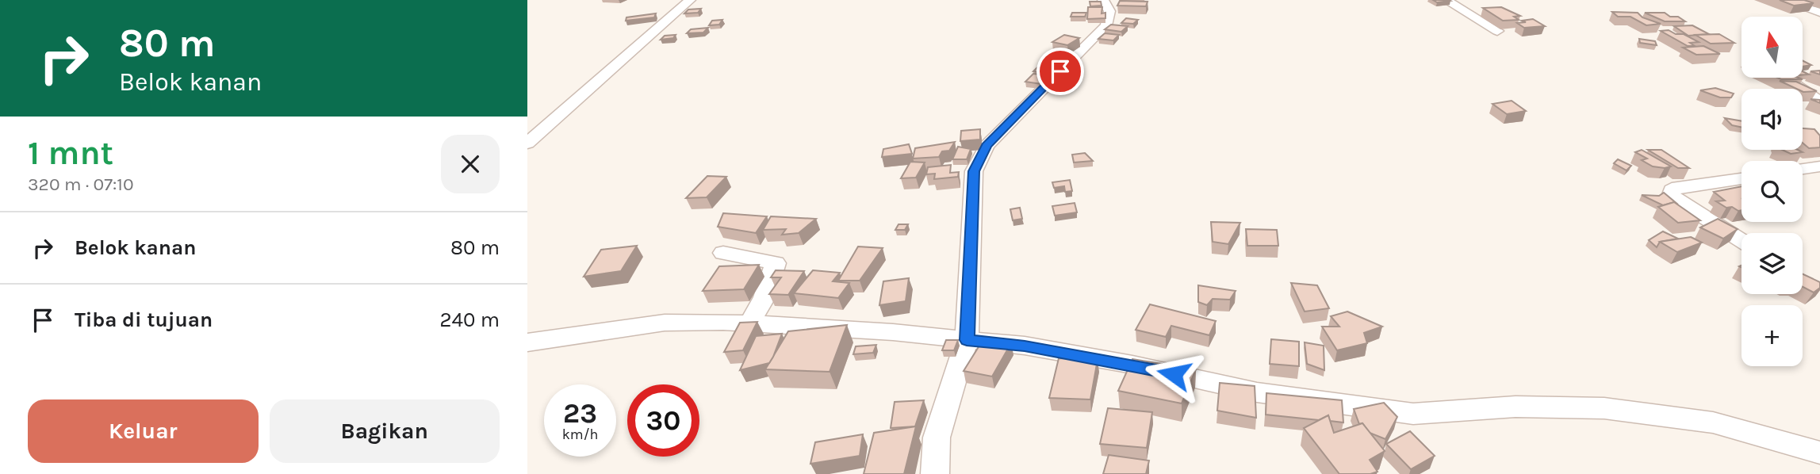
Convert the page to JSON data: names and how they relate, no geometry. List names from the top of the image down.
{
  "north": "top",
  "page": {
    "turn": ["80 m", "Belok kanan"],
    "map_buttons": "+",
    "heading": ["1 mnt", "320 m · 07:10"],
    "list": [
      {
        "name": "Belok kanan",
        "value": "80 m"
      },
      {
        "name": "Tiba di tujuan",
        "value": "240 m"
      }
    ],
    "speed": "23 km/h",
    "limit": "30",
    "buttons": ["Keluar", "Bagikan"]
  }
}
